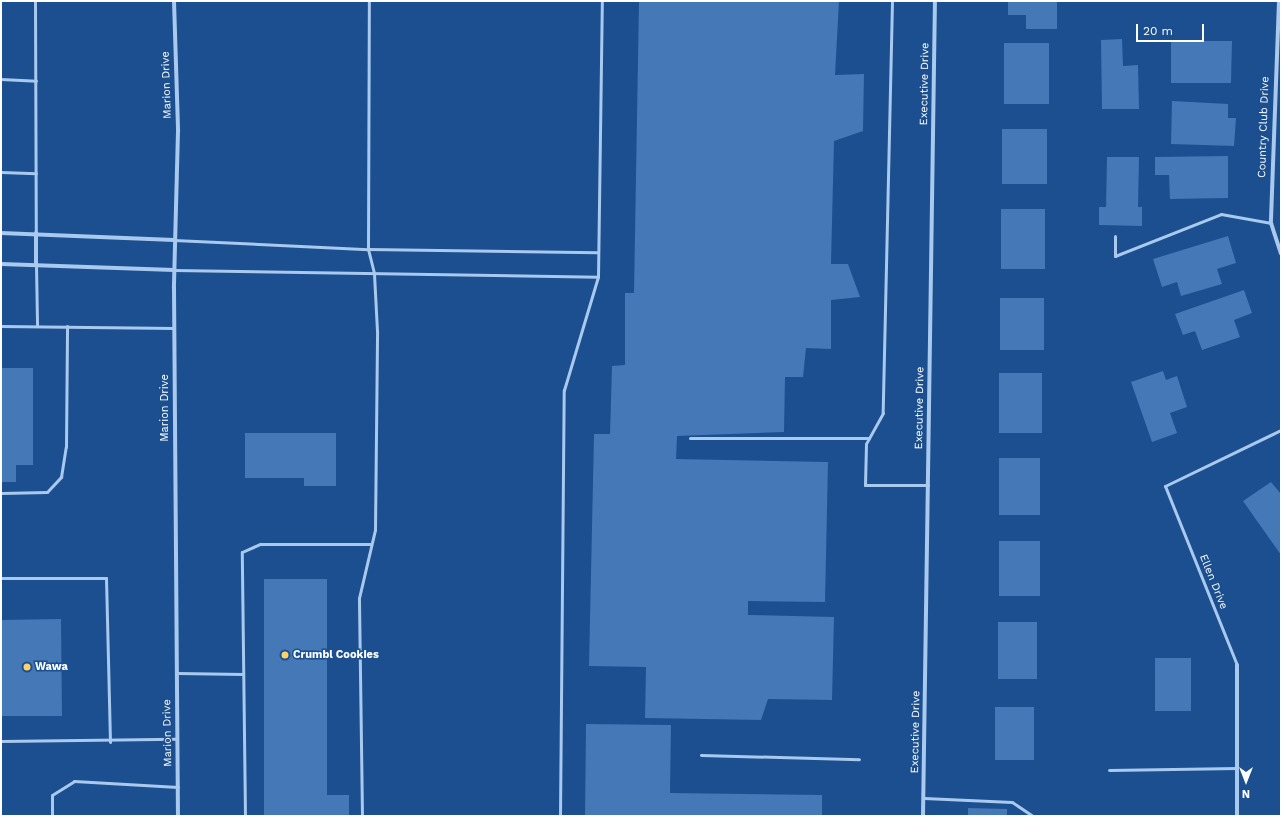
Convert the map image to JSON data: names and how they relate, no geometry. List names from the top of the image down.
{
  "streets": {
    "street": [
      "Executive Drive",
      "Marion Drive",
      "Country Club Drive",
      "Ellen Drive"
    ]
  },
  "places": ["Crumbl Cookies", "Wawa"],
  "scale_bar": "20 m",
  "north": "bottom"
}
